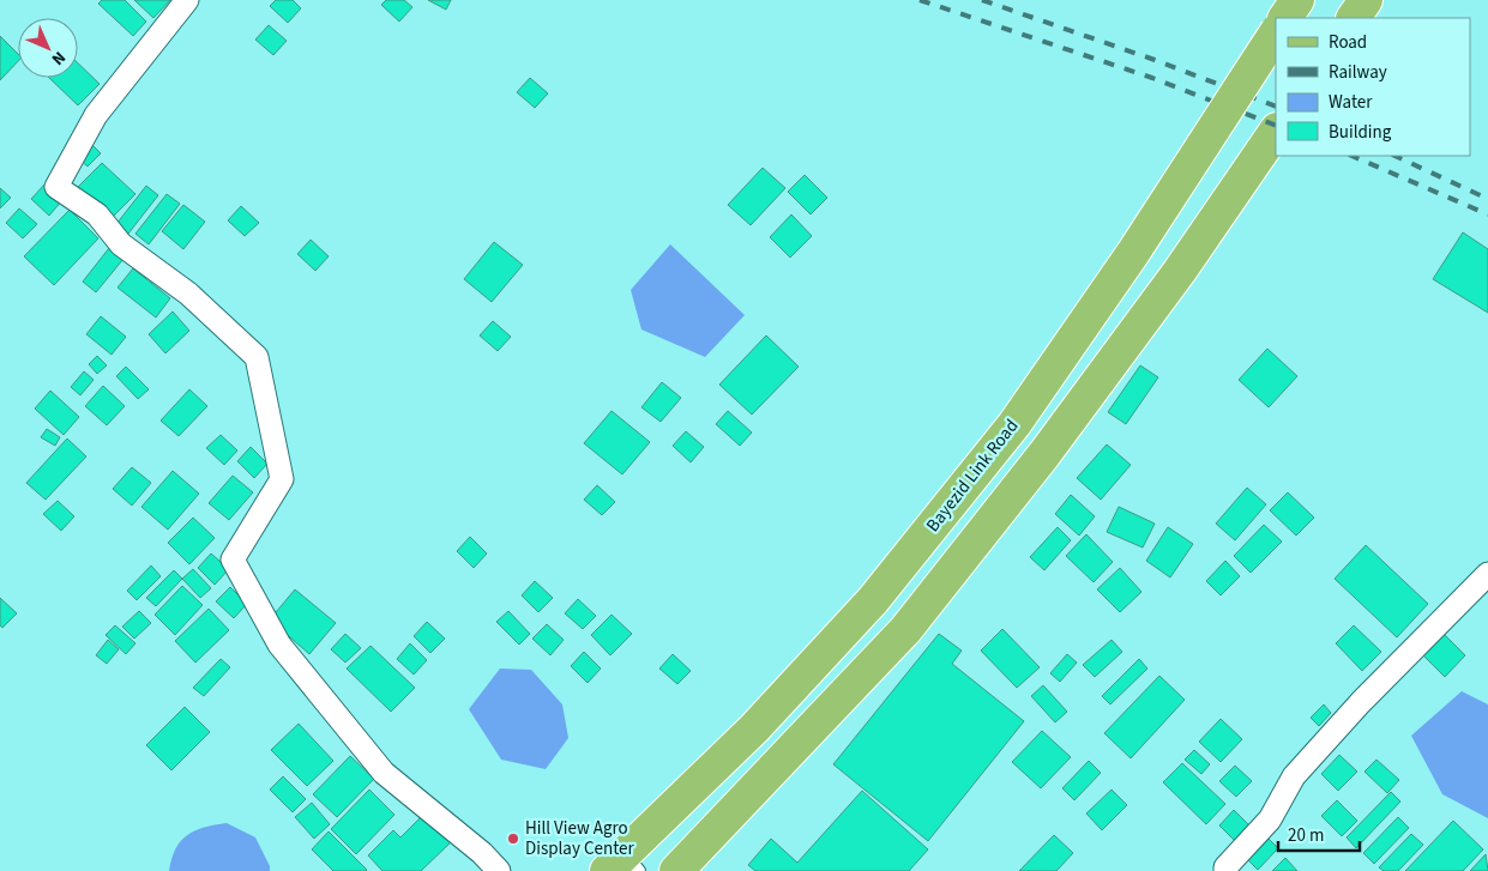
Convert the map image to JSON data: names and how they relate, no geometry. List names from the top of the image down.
{
  "streets": {
    "main road": ["Bayezid Link Road"]
  },
  "places": ["Hill View Agro Display Center"],
  "legend": [
    "Road",
    "Railway",
    "Water",
    "Building"
  ],
  "scale_bar": "20 m",
  "north": "bottom right"
}
